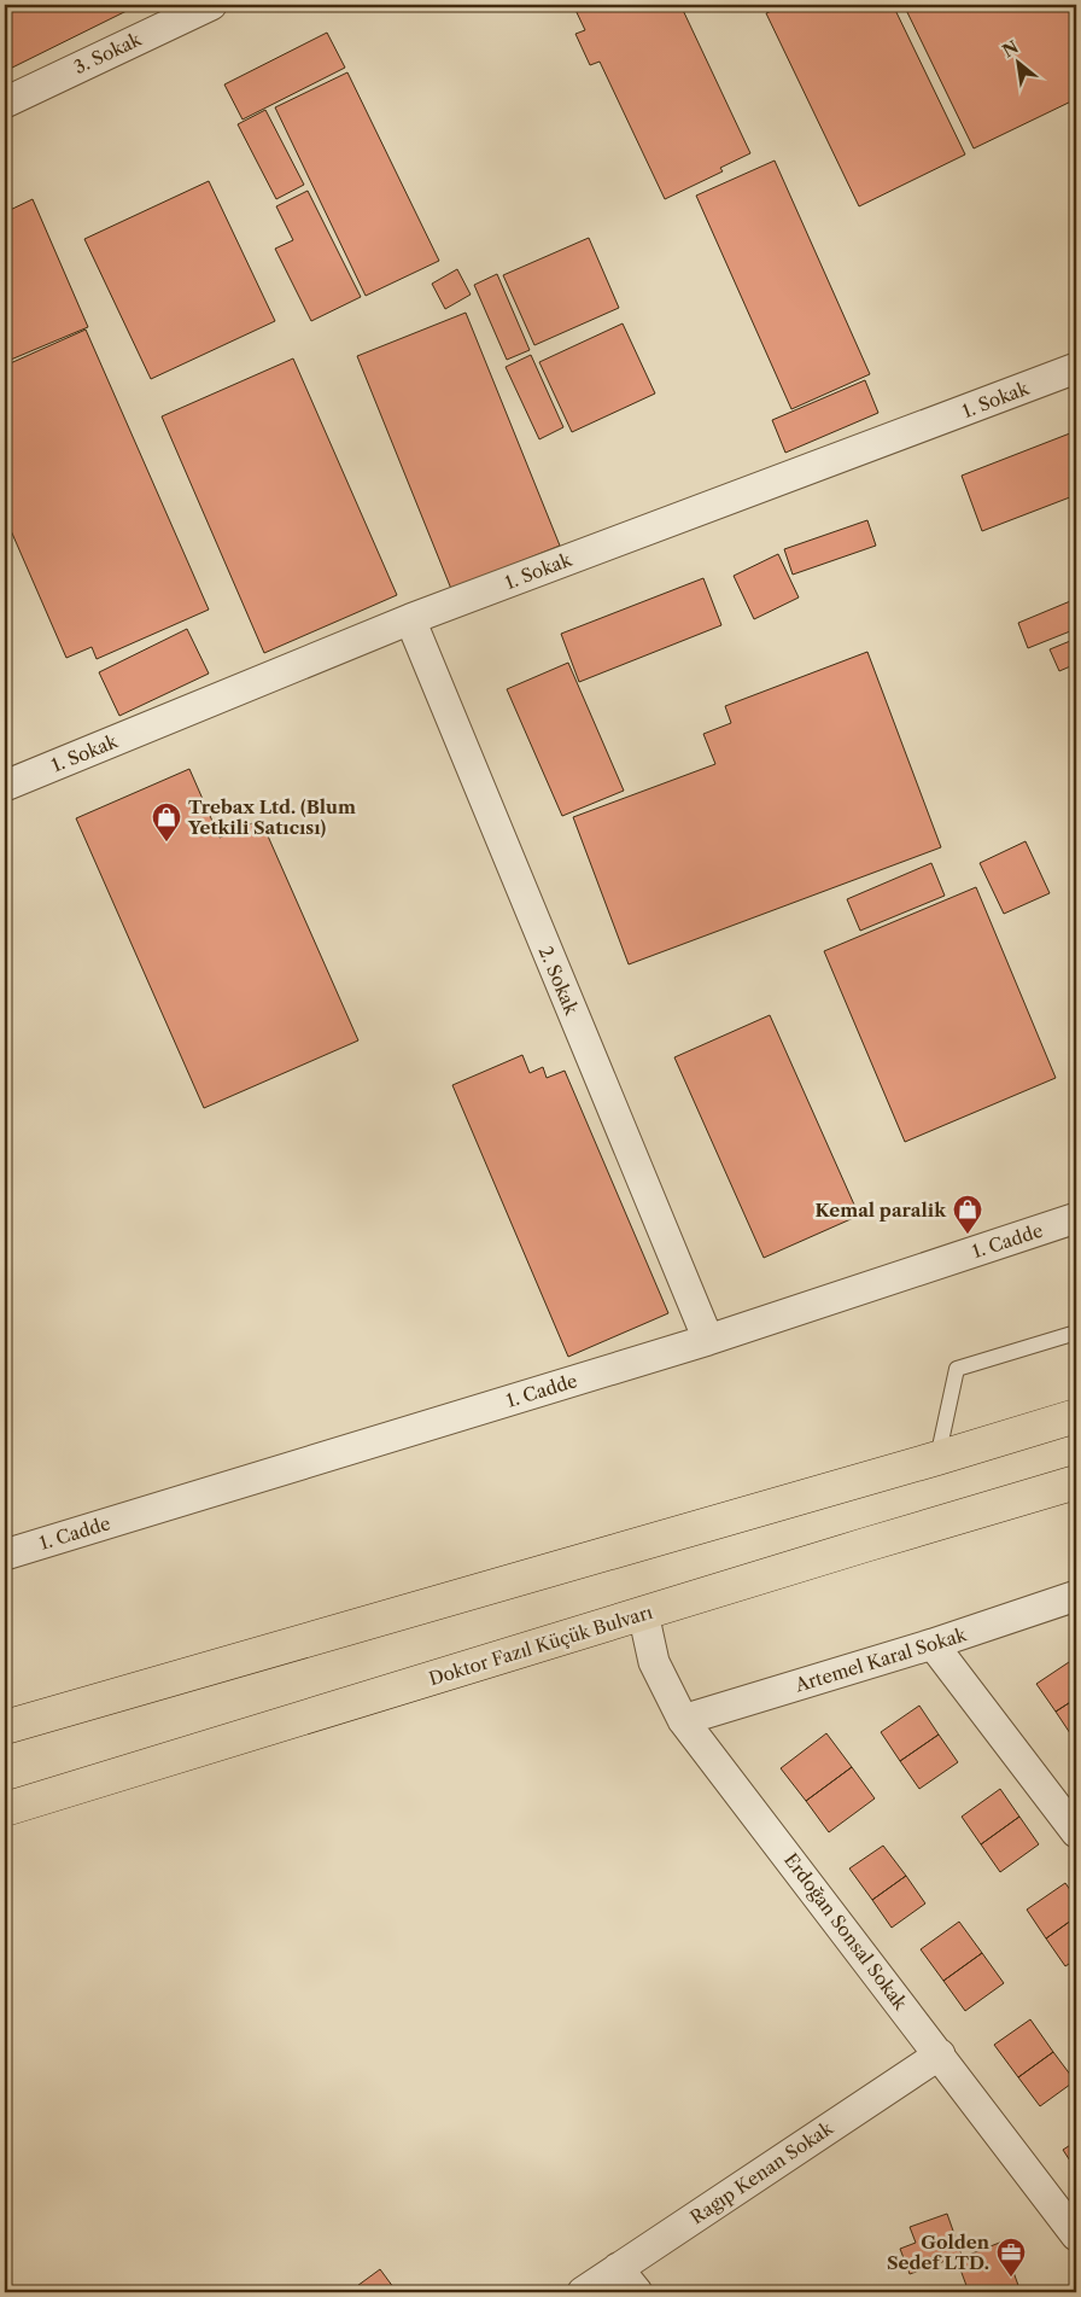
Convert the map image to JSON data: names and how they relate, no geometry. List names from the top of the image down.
{
  "streets": {
    "highway": ["Doktor Fazıl Küçük Bulvarı"],
    "street": [
      "3. Sokak",
      "1. Sokak",
      "2. Sokak",
      "1. Cadde",
      "Artemel Karal Sokak",
      "Erdoğan Sonsal Sokak",
      "Ragıp Kenan Sokak"
    ]
  },
  "crossings": [
    ["1. Sokak", "2. Sokak"],
    ["2. Sokak", "1. Cadde"],
    ["Doktor Fazıl Küçük Bulvarı", "Erdoğan Sonsal Sokak"],
    ["Artemel Karal Sokak", "Erdoğan Sonsal Sokak"],
    ["Erdoğan Sonsal Sokak", "Ragıp Kenan Sokak"]
  ],
  "places": {
    "shop": ["Trebax Ltd. (Blum Yetkili Satıcısı)", "Kemal paralik"],
    "office": ["Golden Sedef LTD."]
  },
  "north": "top left"
}
